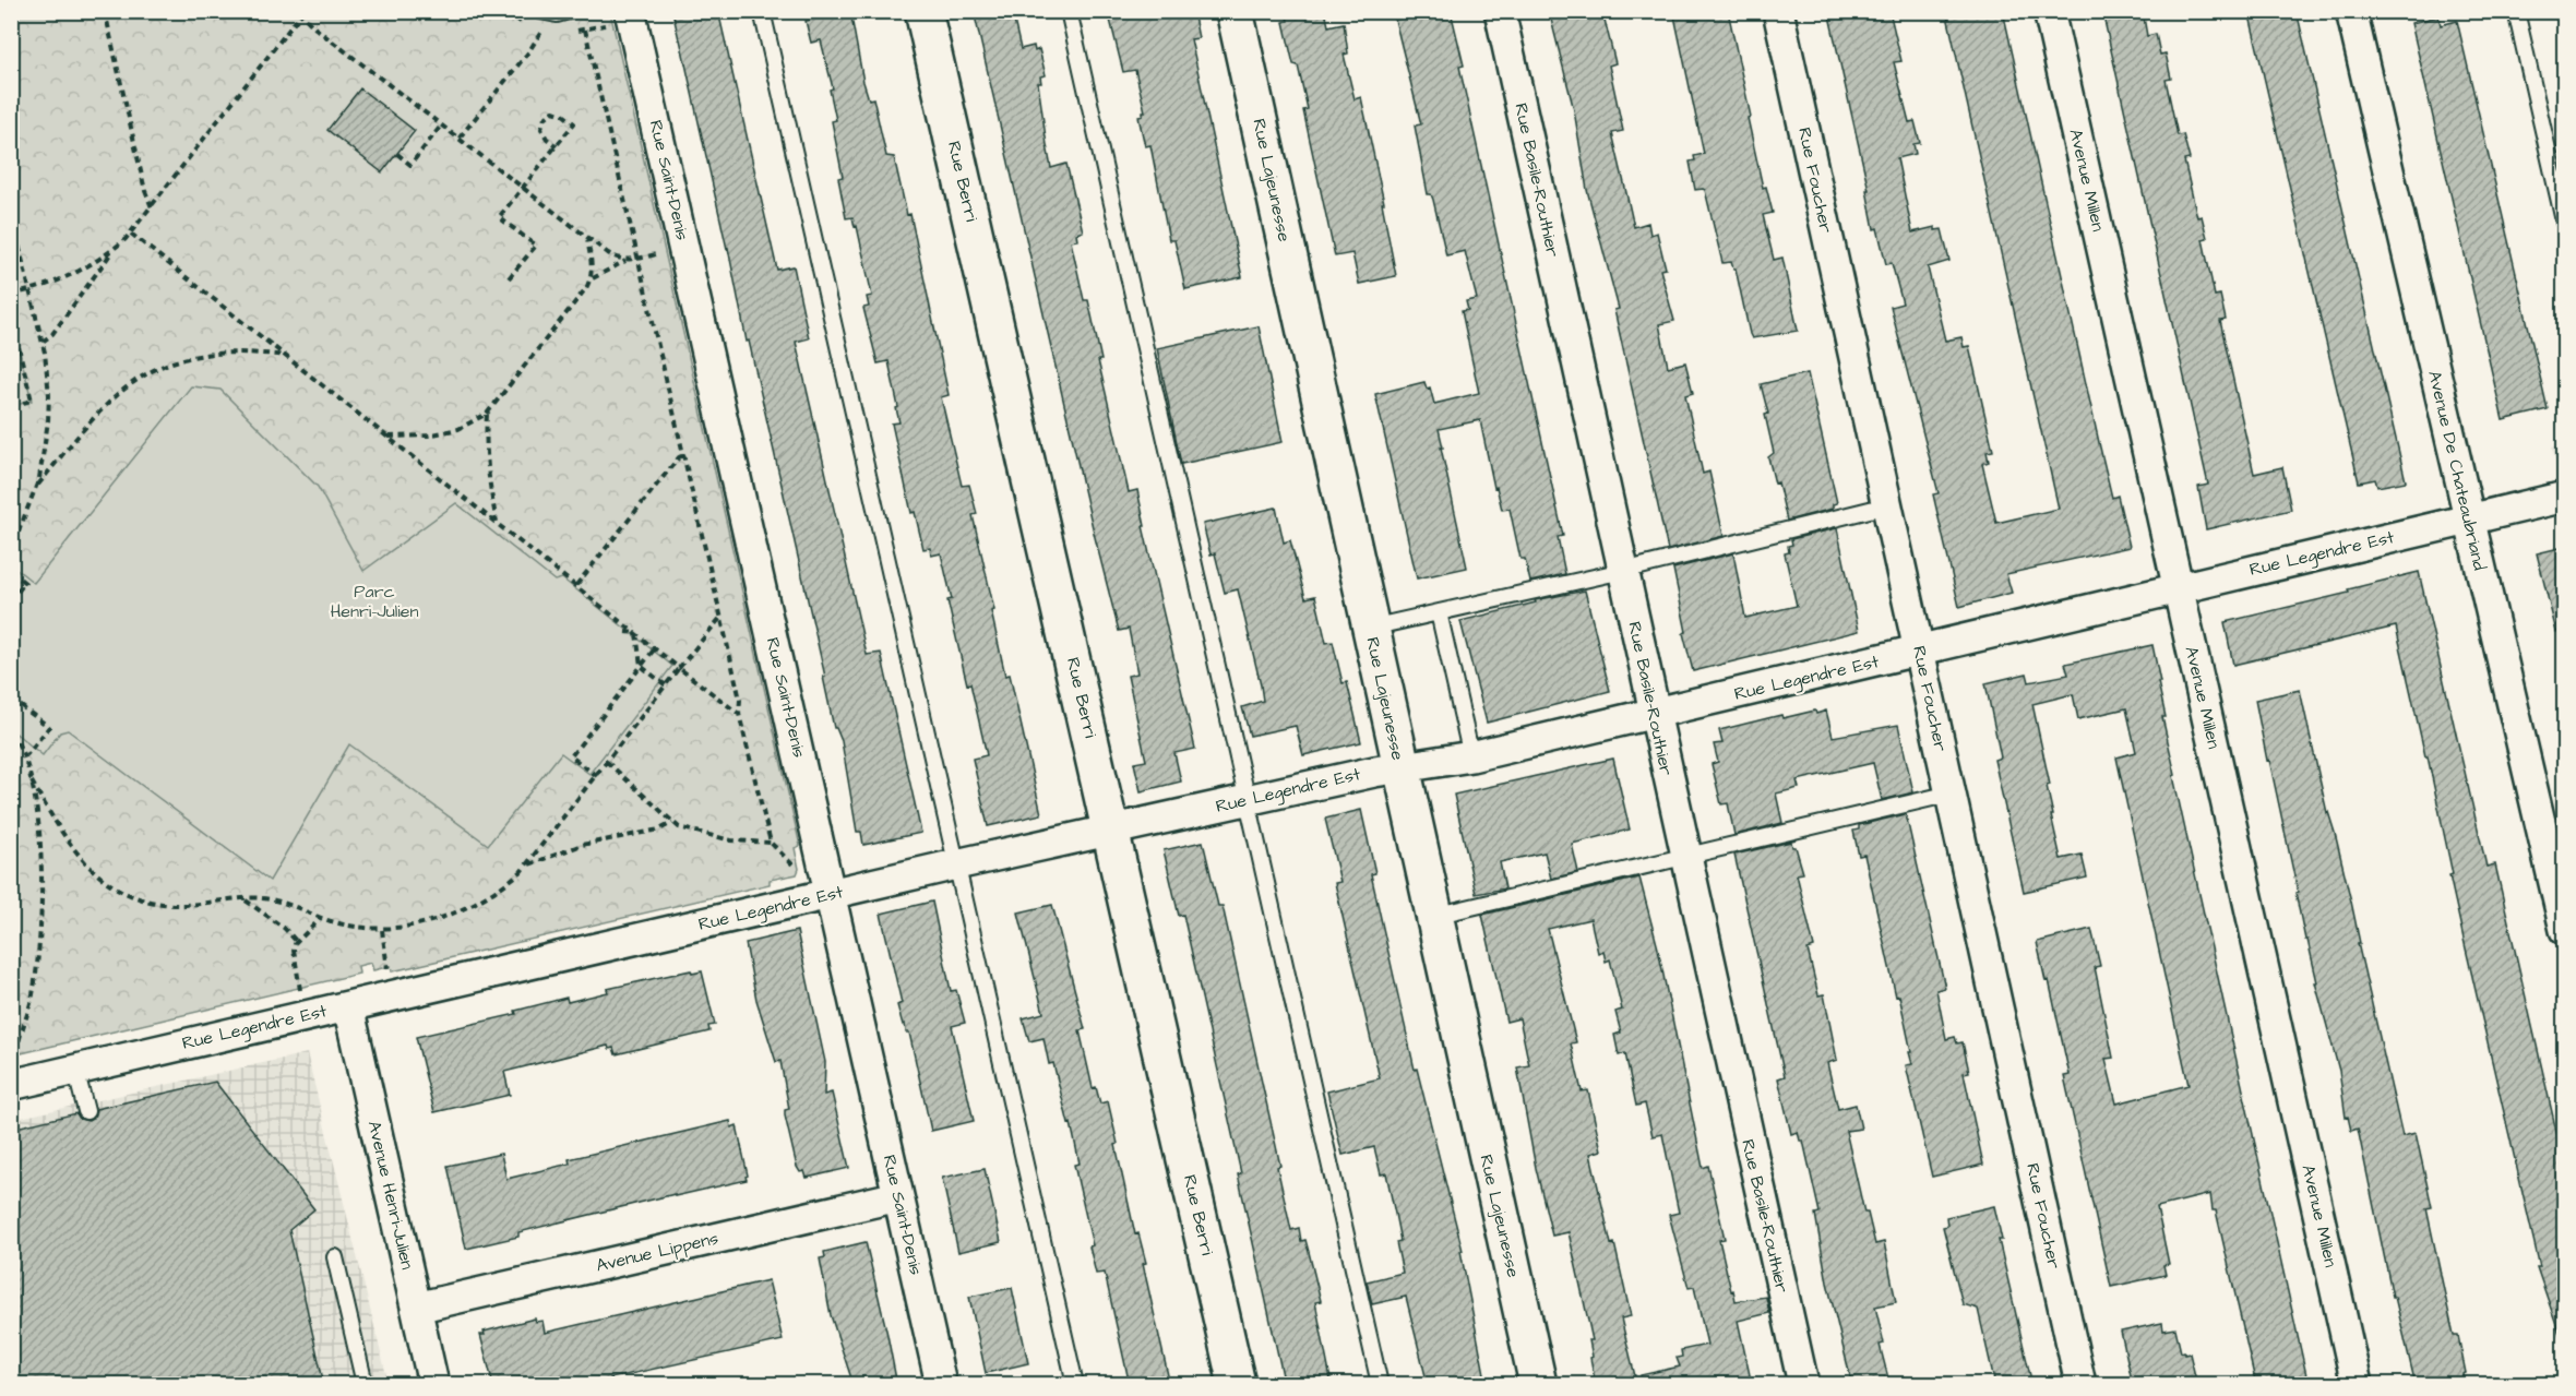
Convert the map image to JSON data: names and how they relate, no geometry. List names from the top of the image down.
{
  "streets": {
    "main road": ["Rue Lajeunesse", "Rue Berri"],
    "street": [
      "Rue Saint-Denis",
      "Rue Basile-Routhier",
      "Rue Foucher",
      "Avenue Millen",
      "Avenue De Chateaubriand",
      "Rue Legendre Est",
      "Avenue Henri-Julien",
      "Avenue Lippens"
    ]
  },
  "crossings": [
    ["Rue Saint-Denis", "Rue Legendre Est"],
    ["Rue Saint-Denis", "Avenue Lippens"],
    ["Rue Lajeunesse", "Rue Legendre Est"],
    ["Rue Basile-Routhier", "Rue Legendre Est"],
    ["Rue Foucher", "Rue Legendre Est"],
    ["Avenue Millen", "Rue Legendre Est"],
    ["Rue Berri", "Rue Legendre Est"],
    ["Avenue De Chateaubriand", "Rue Legendre Est"],
    ["Rue Legendre Est", "Avenue Henri-Julien"],
    ["Avenue Henri-Julien", "Avenue Lippens"]
  ],
  "parks": ["Parc Henri-Julien"]
}
